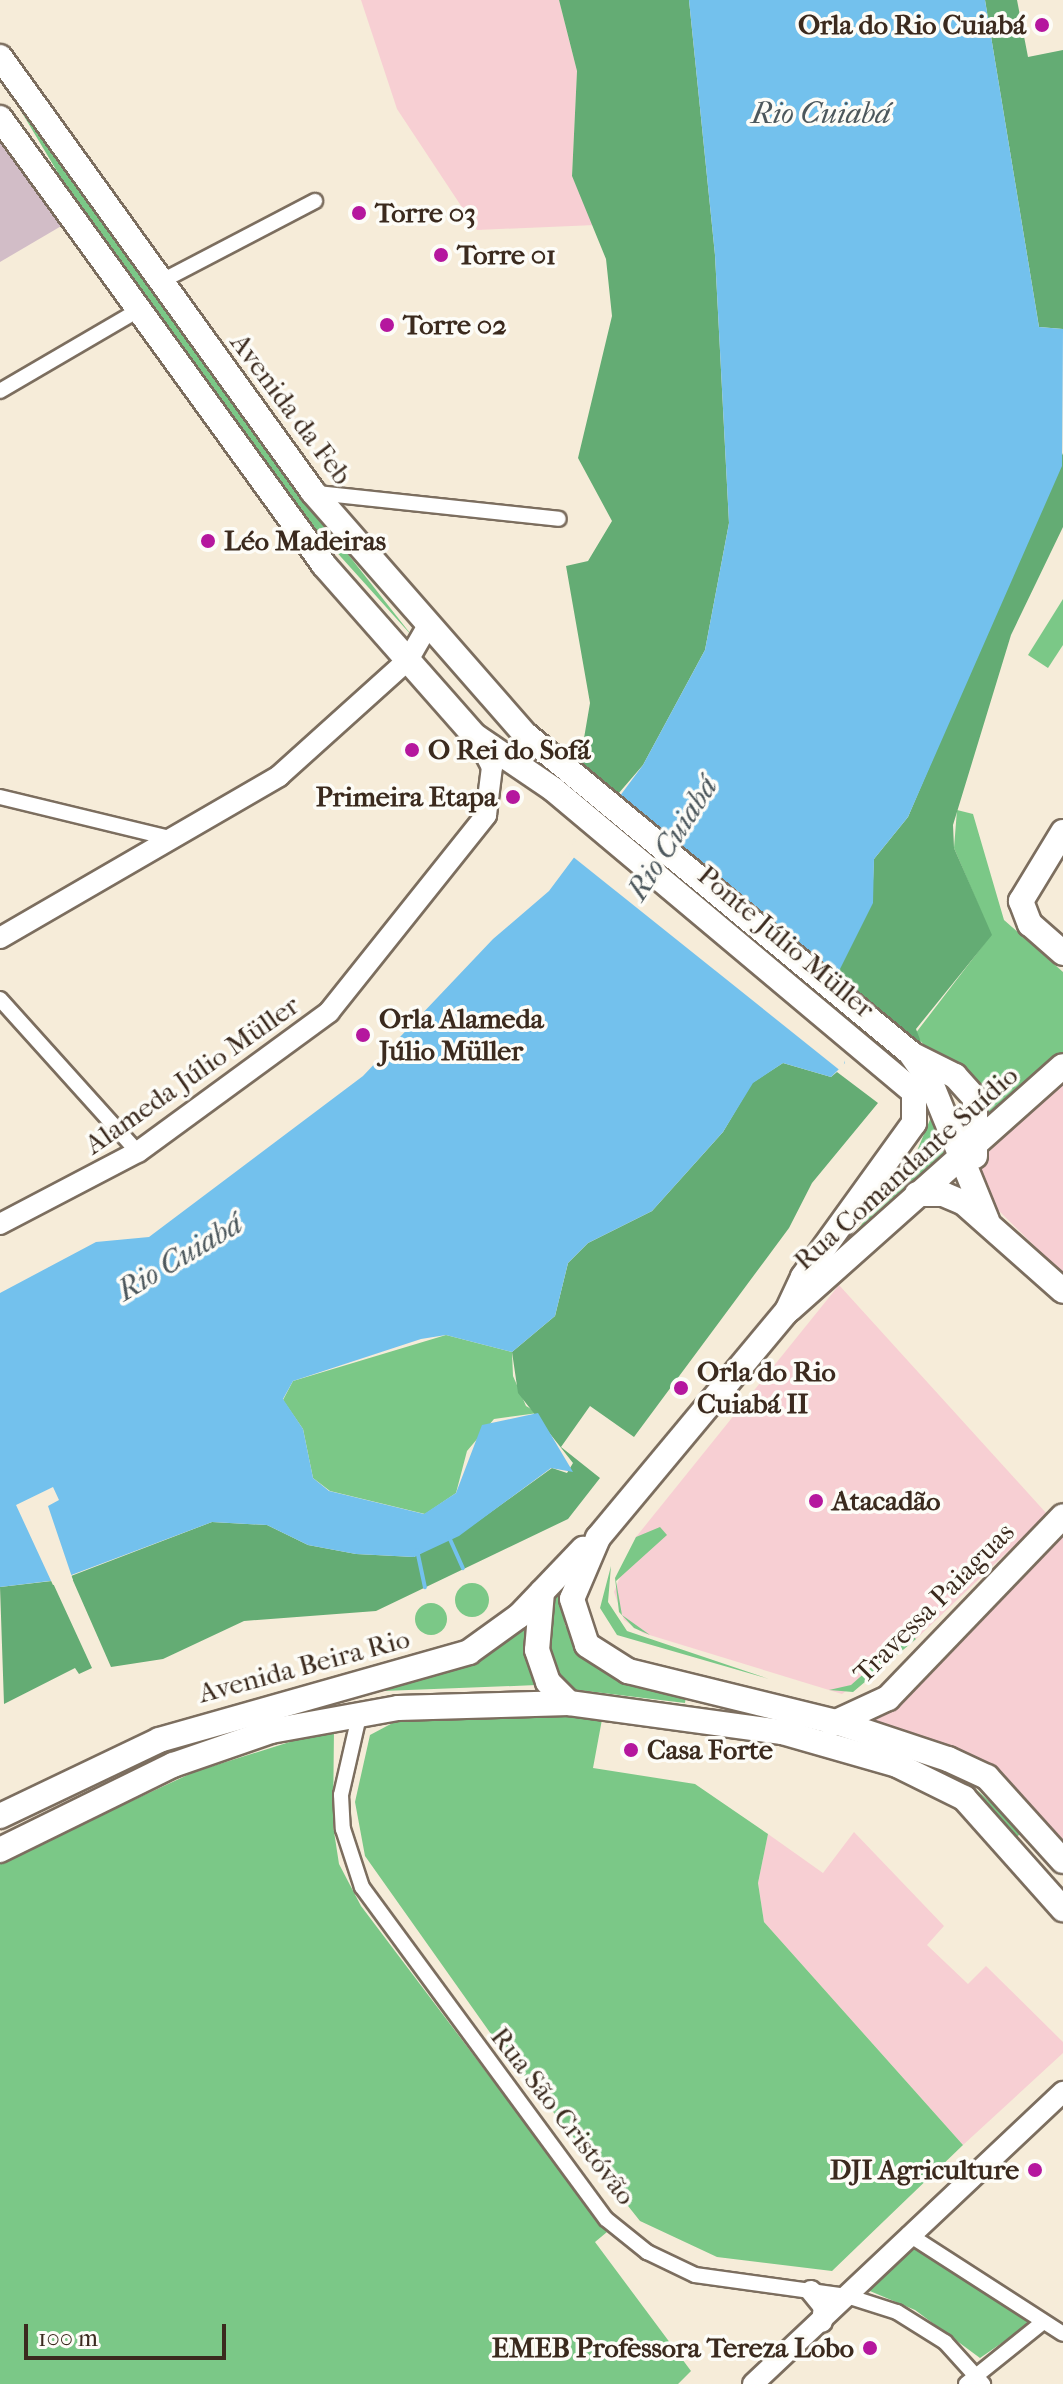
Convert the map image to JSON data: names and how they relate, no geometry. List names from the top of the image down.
{
  "streets": {
    "main road": [
      "Avenida da Feb",
      "Ponte Júlio Müller",
      "Alameda Júlio Müller",
      "Rua Comandante Suídio",
      "Travessa Paiaguas",
      "Avenida Beira Rio"
    ],
    "street": ["Rua São Cristóvão"]
  },
  "crossings": [
    ["Avenida da Feb", "Ponte Júlio Müller"],
    ["Ponte Júlio Müller", "Rua Comandante Suídio"],
    ["Rua Comandante Suídio", "Avenida Beira Rio"],
    ["Avenida Beira Rio", "Rua São Cristóvão"]
  ],
  "water": ["Rio Cuiabá"],
  "places": [
    "Orla do Rio Cuiabá",
    "Torre 03",
    "Torre 01",
    "Torre 02",
    "Léo Madeiras",
    "O Rei do Sofá",
    "Primeira Etapa",
    "Orla Alameda Júlio Müller",
    "Orla do Rio Cuiabá II",
    "Atacadão",
    "Casa Forte",
    "DJI Agriculture",
    "EMEB Professora Tereza Lobo"
  ],
  "scale_bar": "100 m"
}
